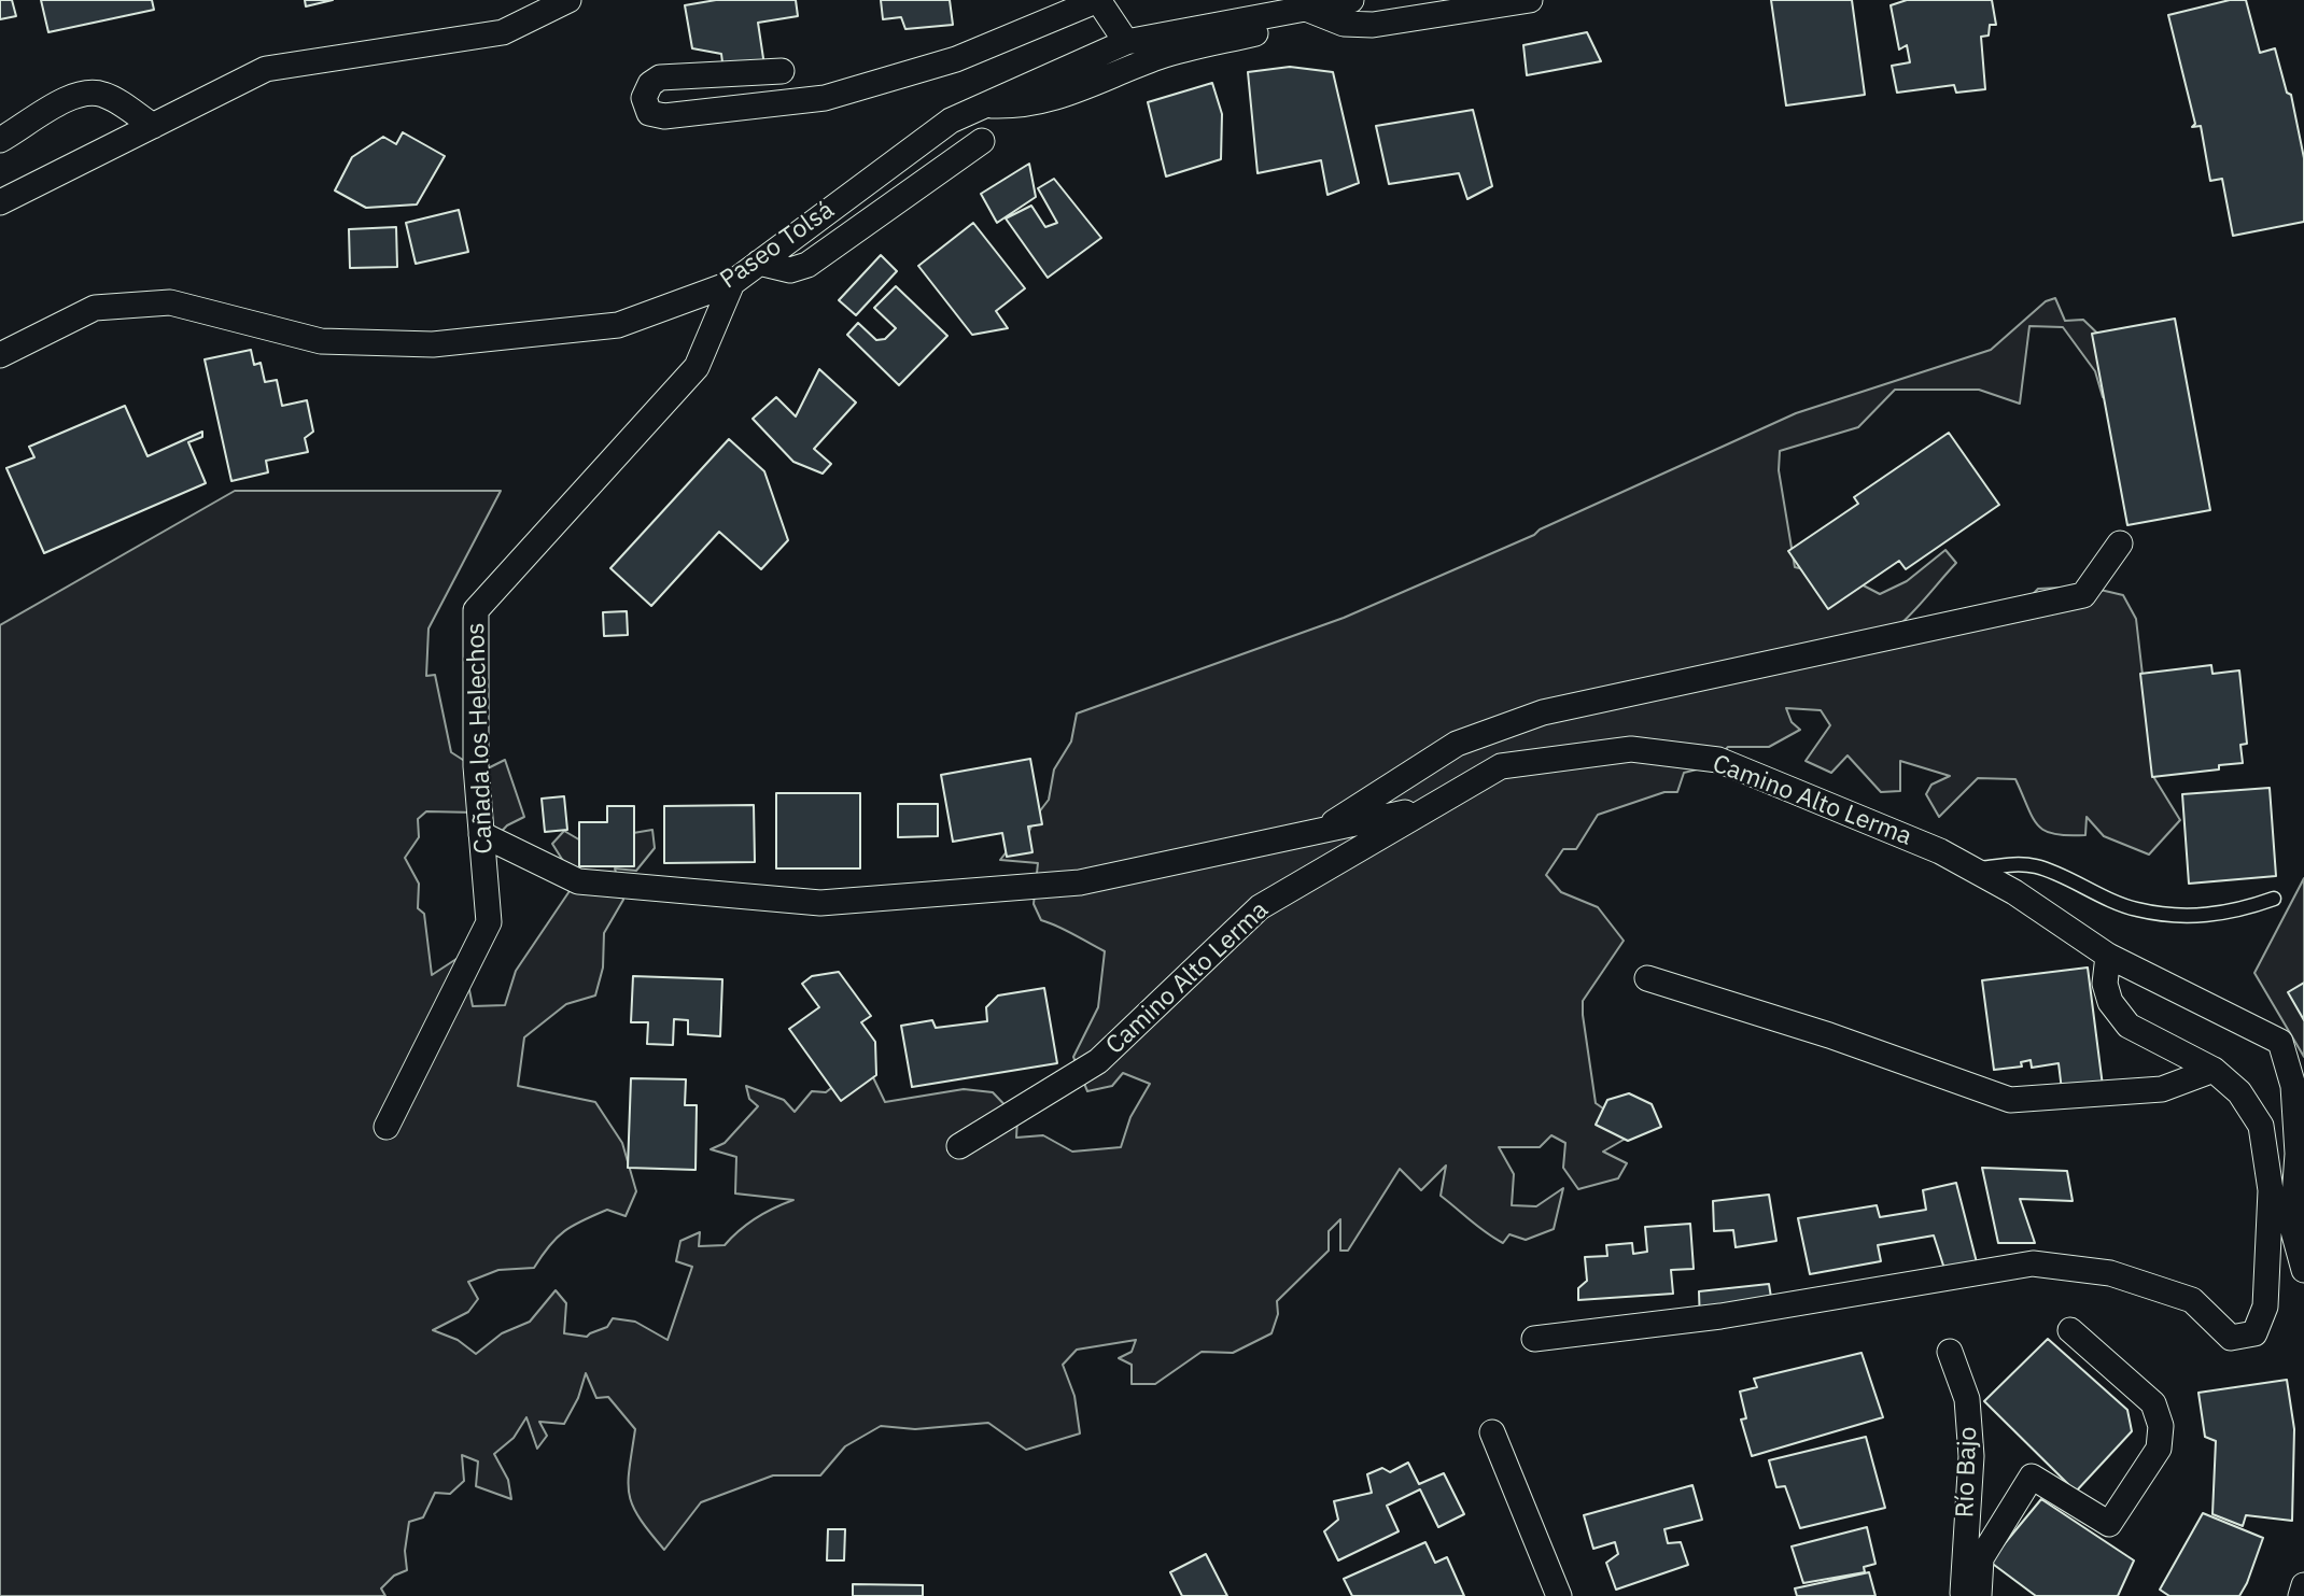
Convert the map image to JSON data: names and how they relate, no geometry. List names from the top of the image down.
{
  "streets": {
    "street": [
      "Paseo Tolsá",
      "Cañada los Helechos",
      "Camino Alto Lerma",
      "Río Bajo"
    ]
  },
  "crossings": [
    ["Paseo Tolsá", "Cañada los Helechos"]
  ]
}
